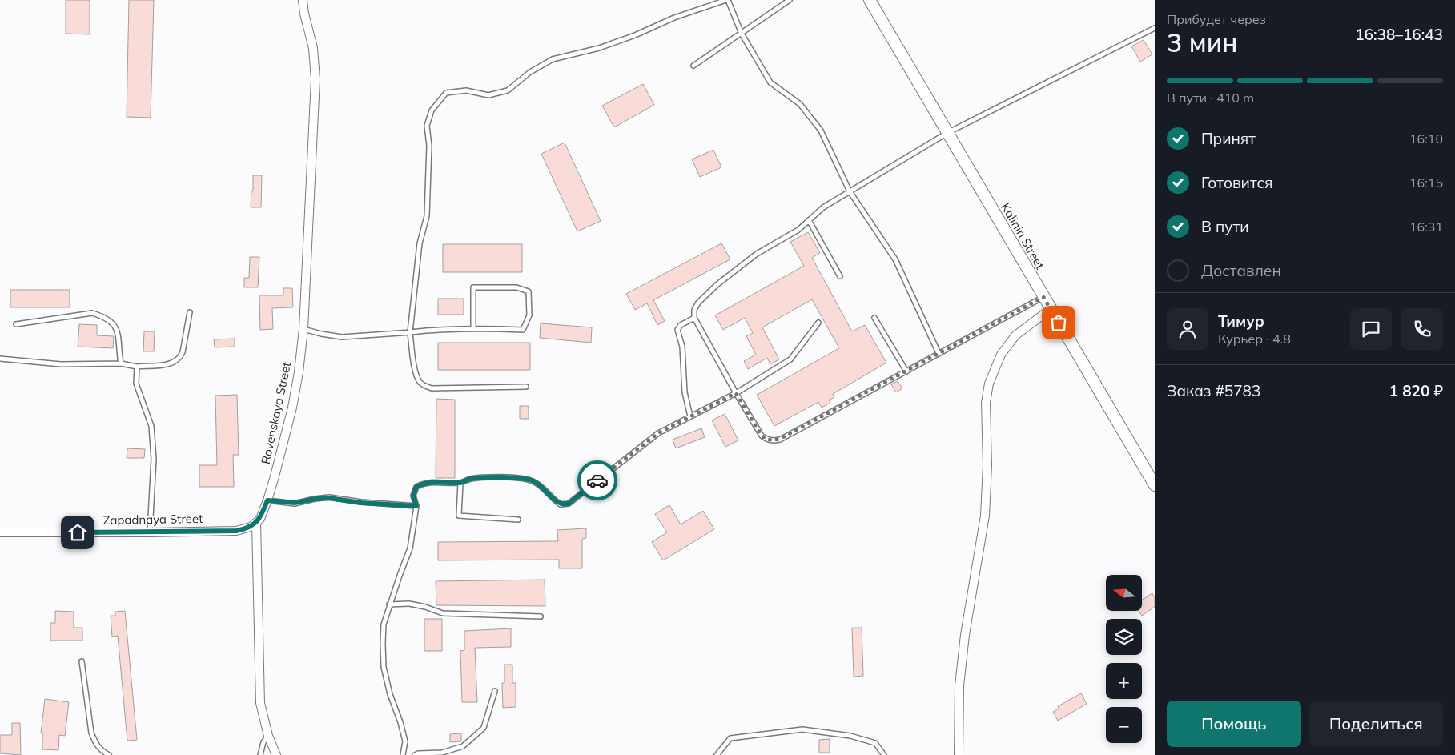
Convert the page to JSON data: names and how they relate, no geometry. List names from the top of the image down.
{
  "streets": {
    "main road": ["Kalinin Street"],
    "street": ["Rovenskaya Street", "Zapadnaya Street"]
  },
  "crossings": [
    ["Rovenskaya Street", "Zapadnaya Street"]
  ],
  "north": "left",
  "page": {
    "heading": ["3 мин", "Прибудет через", "16:38–16:43"],
    "panel": [
      "Тимур",
      "Курьер · 4.8",
      "Заказ #5783",
      "1 820 ₽"
    ],
    "bar": "В пути · 410 m",
    "list": [
      ["Принят", "16:10"],
      ["Готовится", "16:15"],
      ["В пути", "16:31"],
      "Доставлен"
    ],
    "map_buttons": ["+", "−"],
    "buttons": ["Помощь", "Поделиться"]
  }
}
